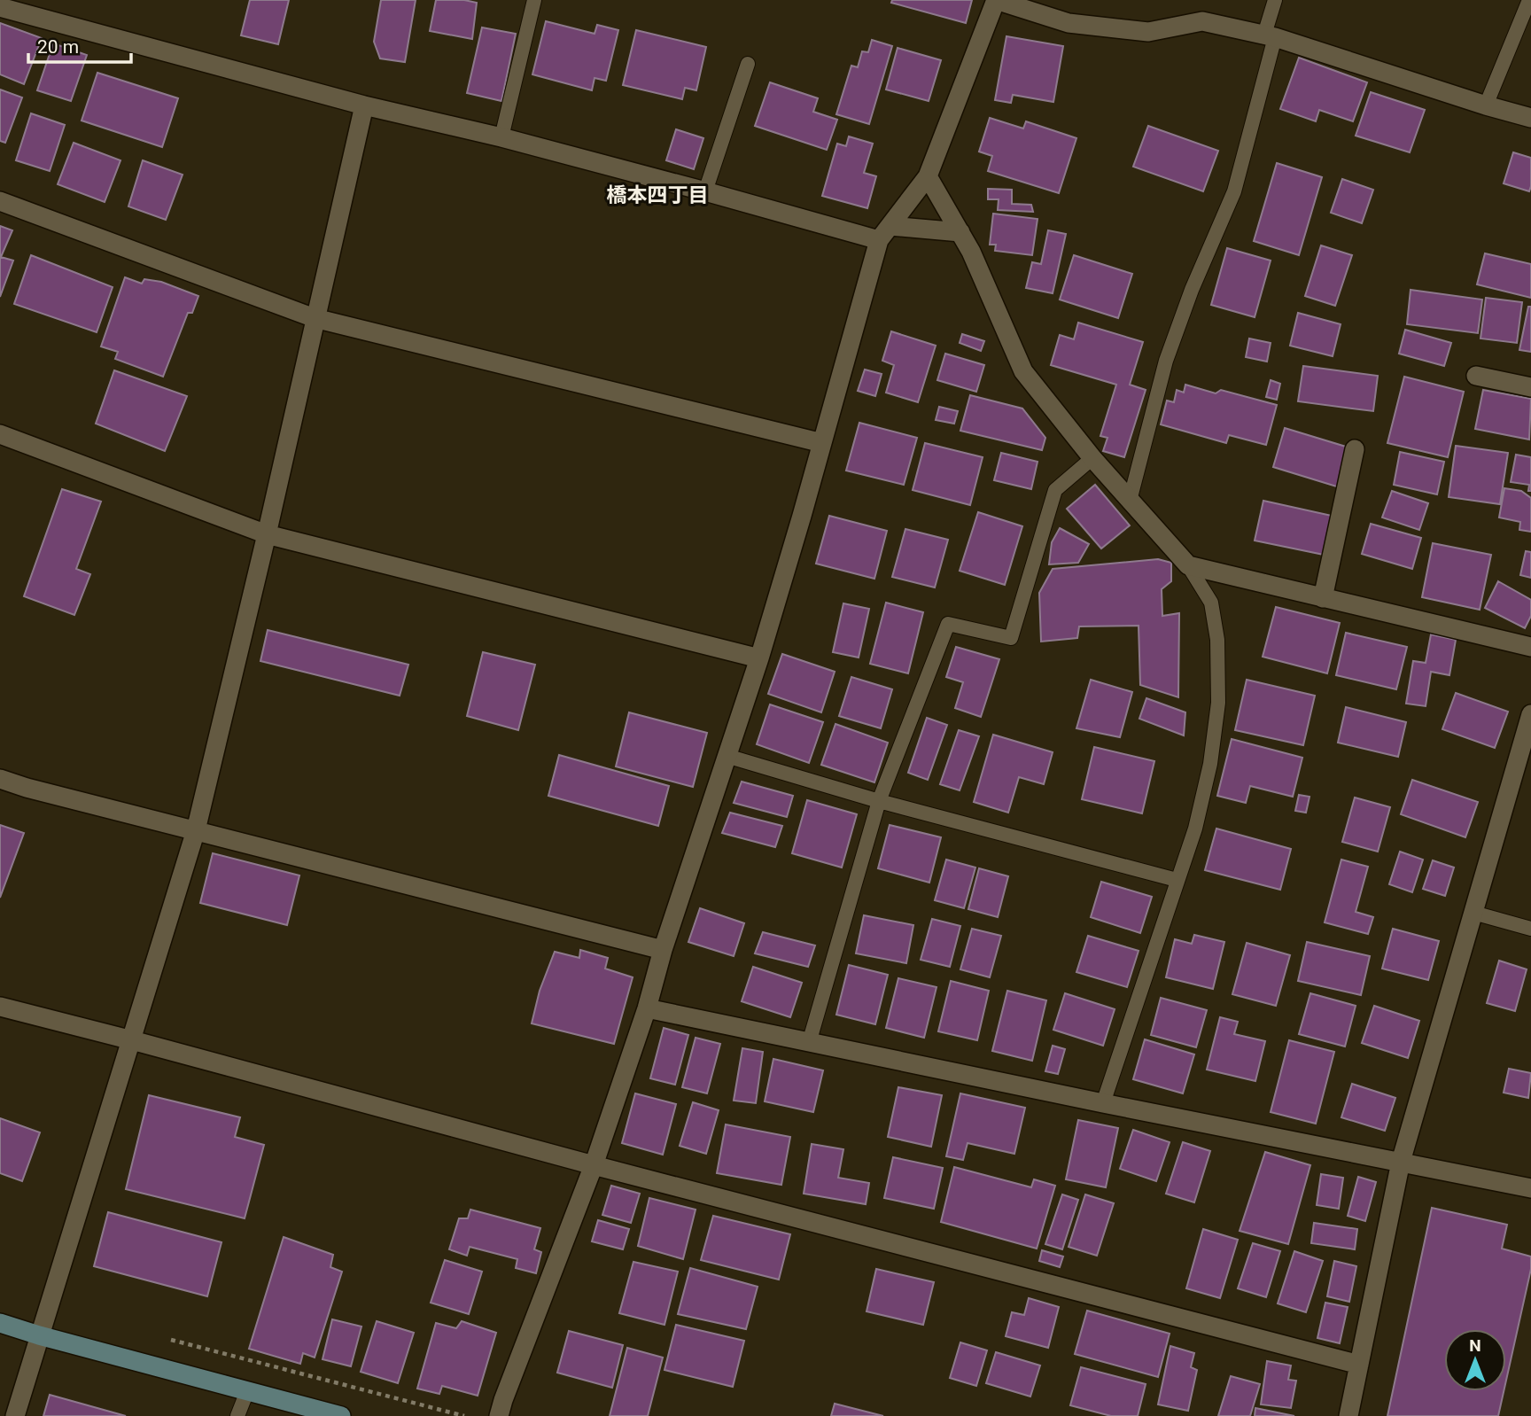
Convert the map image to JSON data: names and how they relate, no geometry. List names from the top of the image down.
{
  "districts": ["橋本四丁目"],
  "scale_bar": "20 m",
  "north": "top"
}
